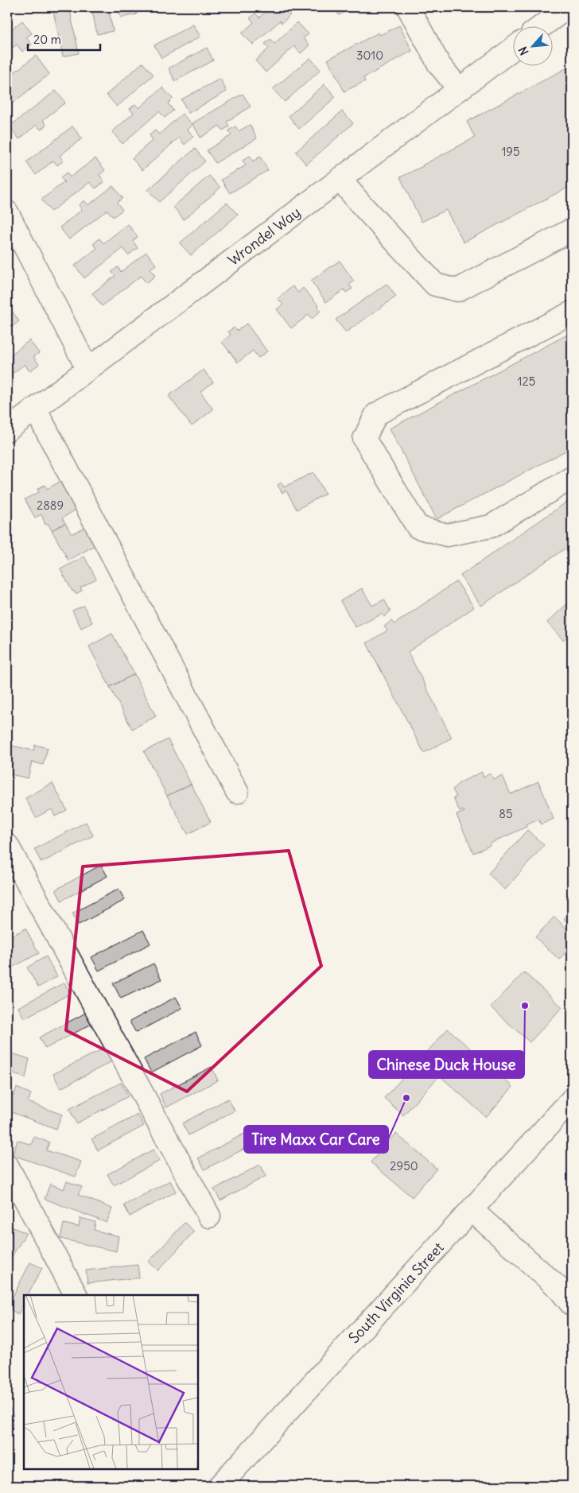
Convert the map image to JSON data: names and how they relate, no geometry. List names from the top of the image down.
{
  "streets": {
    "street": ["Wrondel Way", "South Virginia Street"]
  },
  "places": ["Chinese Duck House", "Tire Maxx Car Care"],
  "house_numbers": [
    "3010",
    "195",
    "125",
    "2889",
    "85",
    "2950"
  ],
  "scale_bar": "20 m",
  "north": "bottom left"
}
